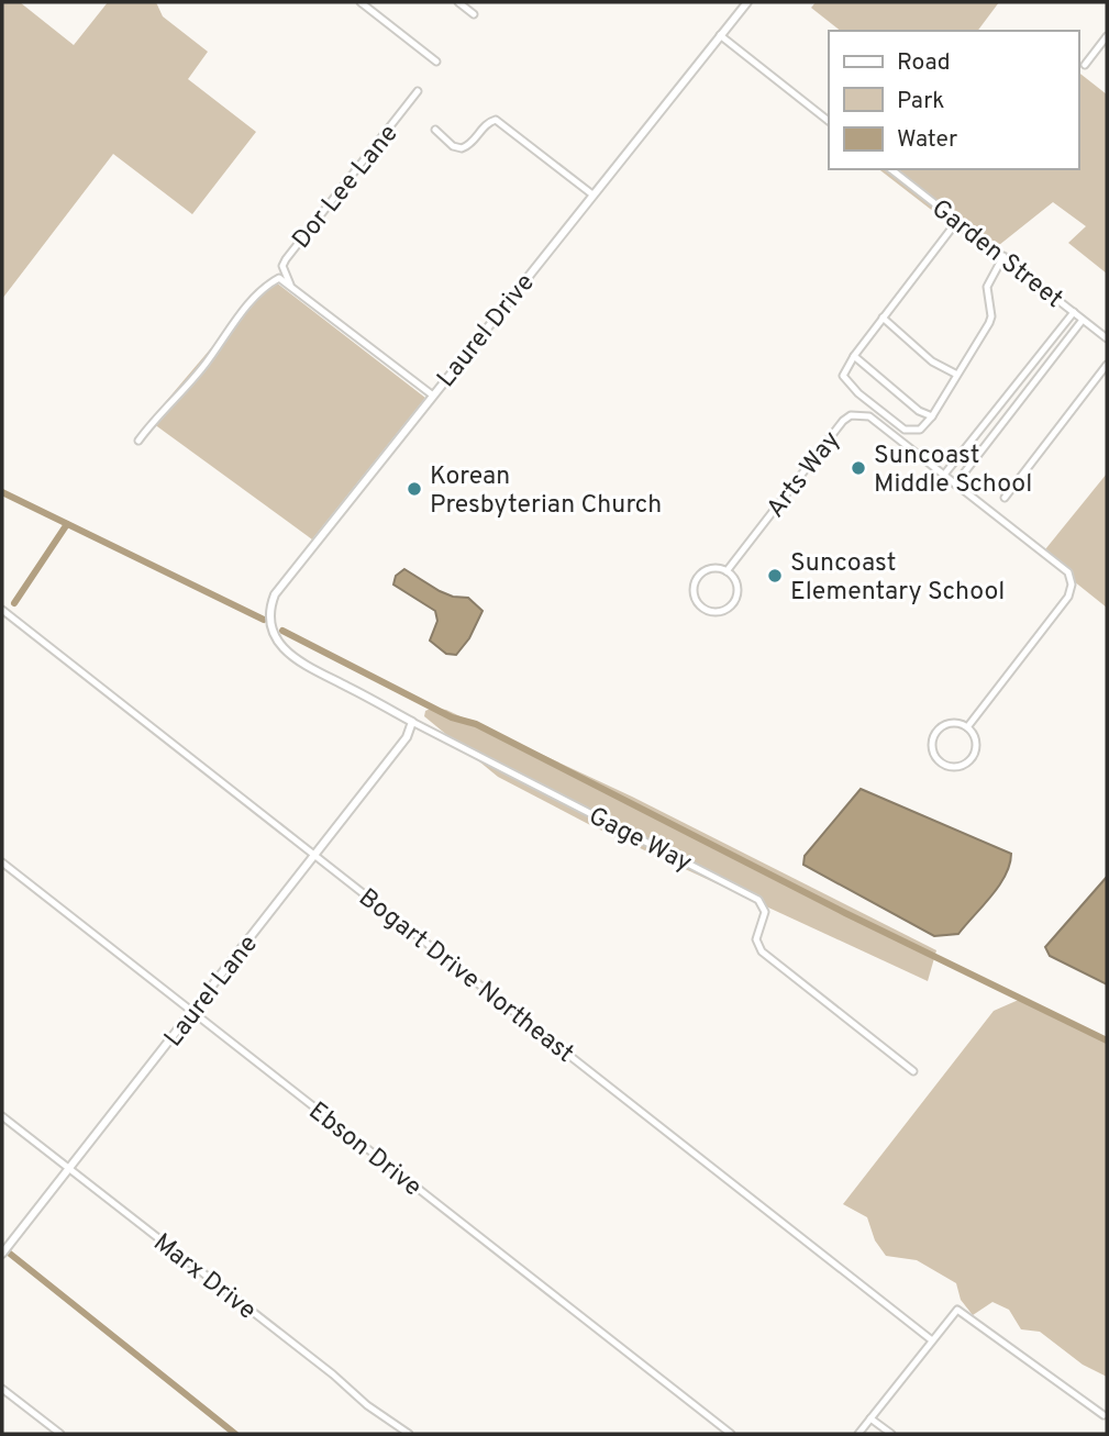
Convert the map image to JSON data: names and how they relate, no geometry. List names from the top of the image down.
{
  "streets": {
    "street": [
      "Dor Lee Lane",
      "Garden Street",
      "Laurel Drive",
      "Arts Way",
      "Gage Way",
      "Bogart Drive Northeast",
      "Laurel Lane",
      "Ebson Drive",
      "Marx Drive"
    ]
  },
  "crossings": [
    ["Laurel Drive", "Gage Way"],
    ["Gage Way", "Laurel Lane"],
    ["Bogart Drive Northeast", "Laurel Lane"],
    ["Laurel Lane", "Ebson Drive"],
    ["Laurel Lane", "Marx Drive"]
  ],
  "places": ["Suncoast Middle School", "Korean Presbyterian Church", "Suncoast Elementary School"],
  "legend": ["Road", "Park", "Water"]
}
